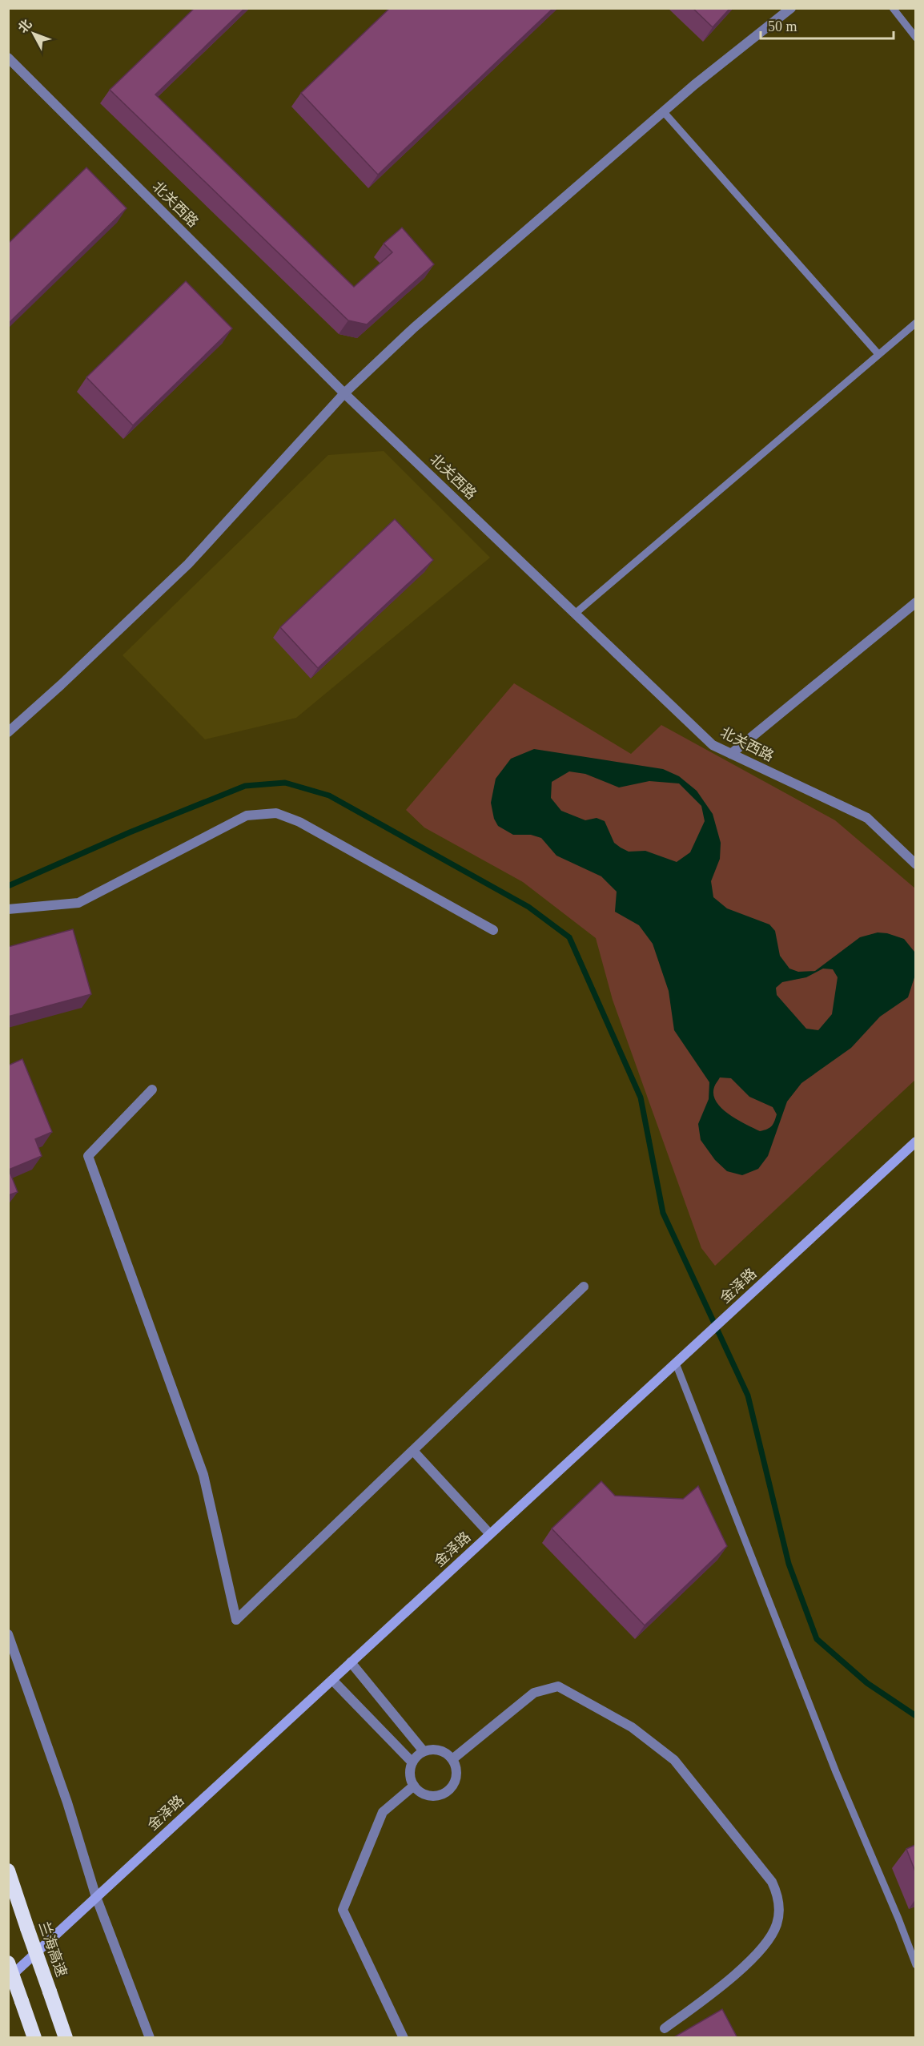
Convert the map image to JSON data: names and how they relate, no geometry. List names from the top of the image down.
{
  "streets": {
    "highway": ["兰海高速"],
    "main road": ["金泽路"],
    "street": ["北关西路"]
  },
  "scale_bar": "50 m",
  "north": "top left"
}
